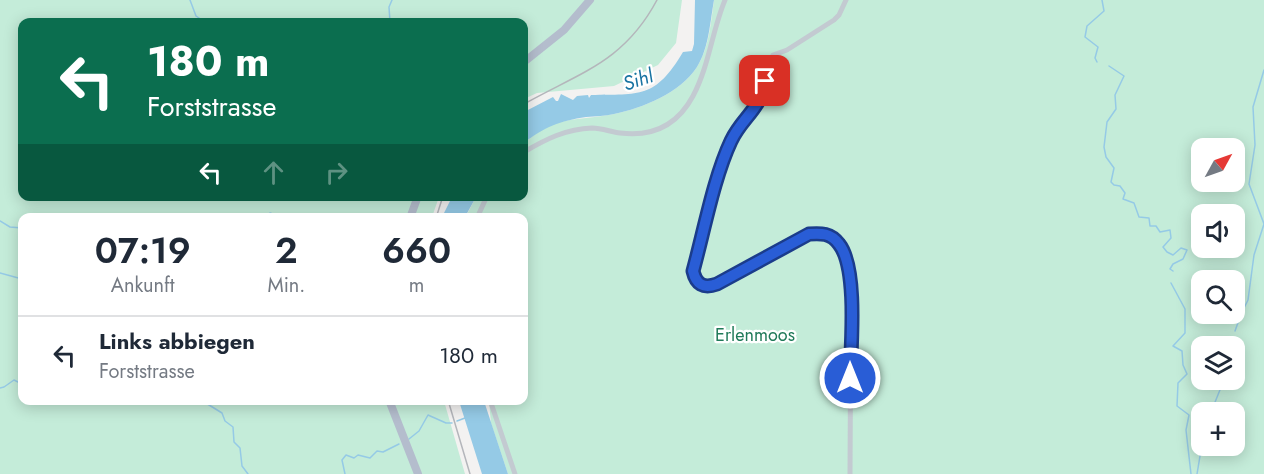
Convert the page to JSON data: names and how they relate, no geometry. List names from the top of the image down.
{
  "water": ["Sihl"],
  "parks": ["Erlenmoos"],
  "north": "top right",
  "page": {
    "turn": ["180 m", "Forststrasse"],
    "map_buttons": "+",
    "eta": [
      "07:19",
      "Ankunft",
      "2",
      "Min.",
      "660",
      "m"
    ],
    "list": [
      {
        "name": "Links abbiegen",
        "note": "Forststrasse",
        "value": "180 m"
      }
    ]
  }
}
